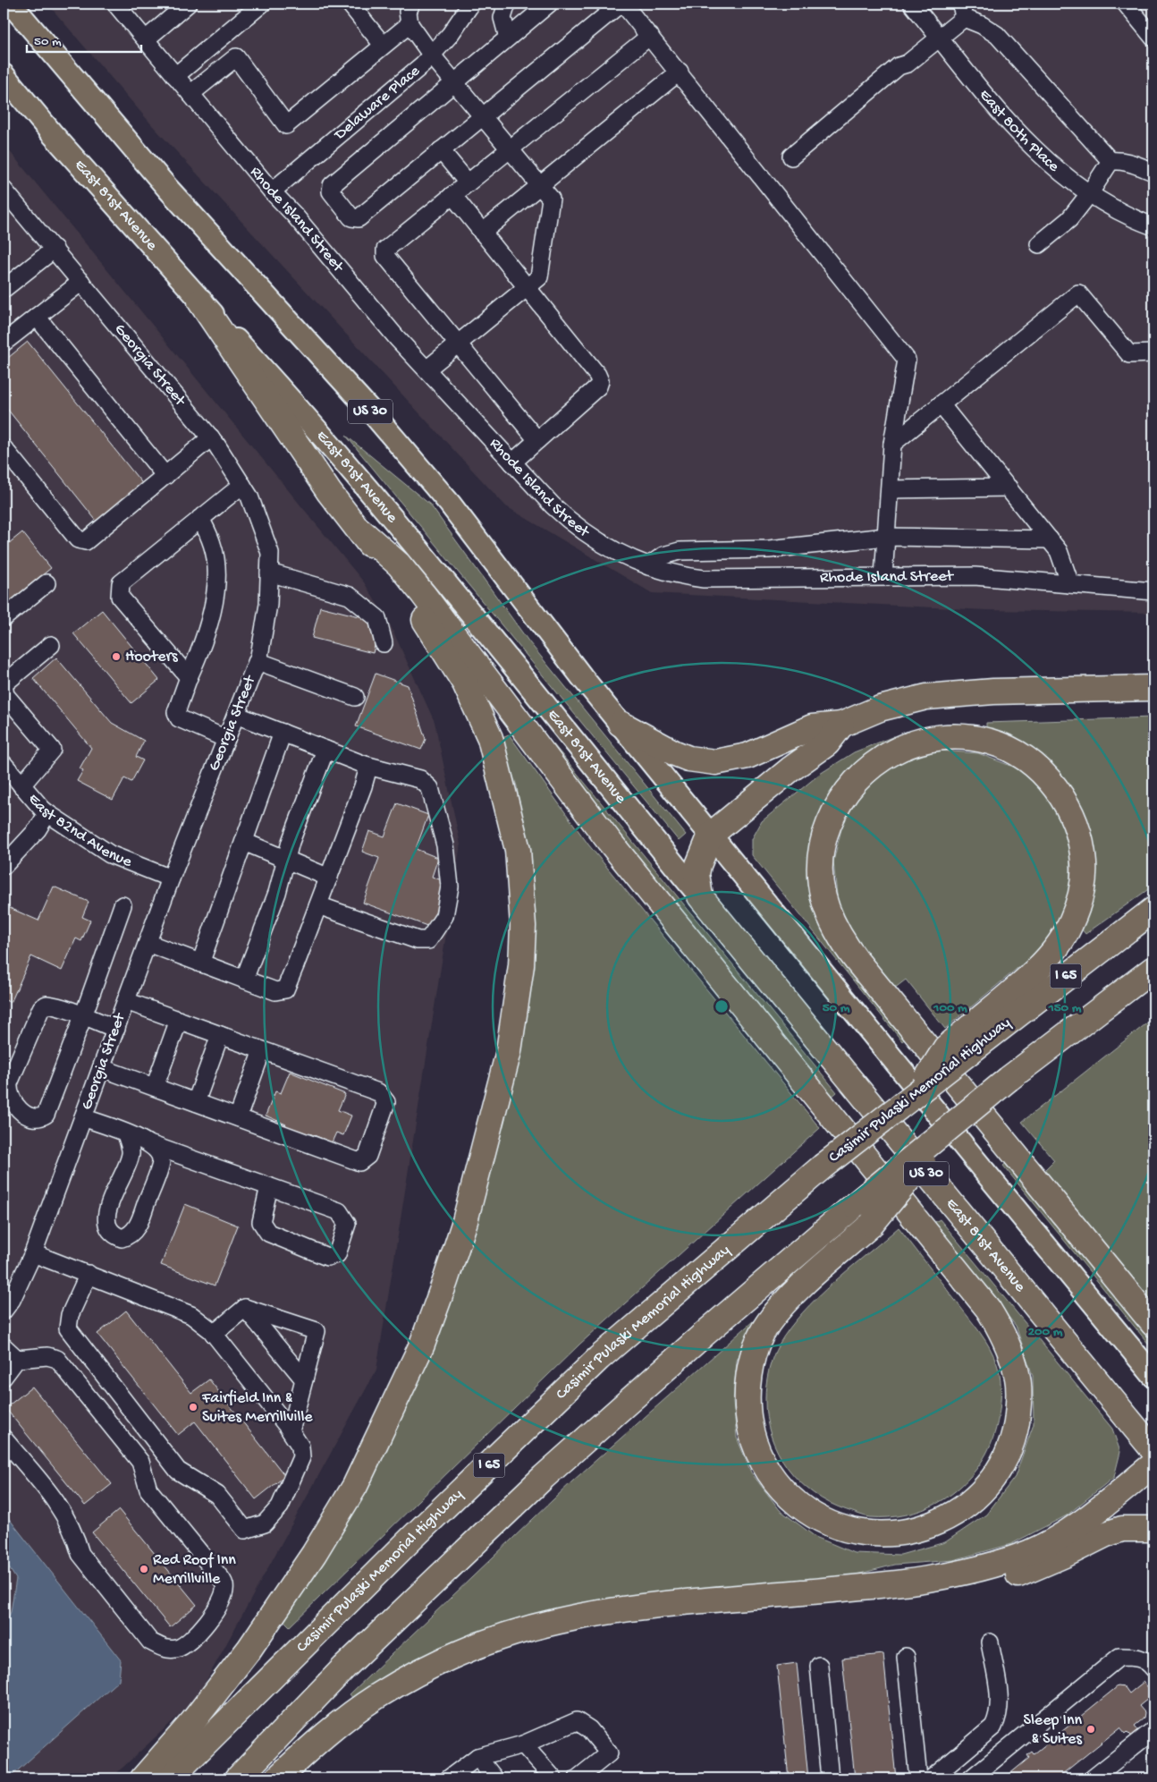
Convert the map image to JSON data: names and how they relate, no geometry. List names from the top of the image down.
{
  "streets": {
    "highway": [
      "East 81st Avenue",
      "US 30",
      "I 65",
      "Casimir Pulaski Memorial Highway"
    ],
    "street": [
      "Delaware Place",
      "East 80th Place",
      "Rhode Island Street",
      "Georgia Street",
      "East 82nd Avenue"
    ]
  },
  "crossings": [
    ["Delaware Place", "Rhode Island Street"],
    ["Georgia Street", "East 82nd Avenue"]
  ],
  "places": [
    "Hooters",
    "Fairfield Inn & Suites Merrillville",
    "Red Roof Inn Merrillville",
    "Sleep Inn & Suites"
  ],
  "scale_bar": "50 m",
  "rings": [
    "50 m",
    "100 m",
    "150 m",
    "200 m"
  ]
}
